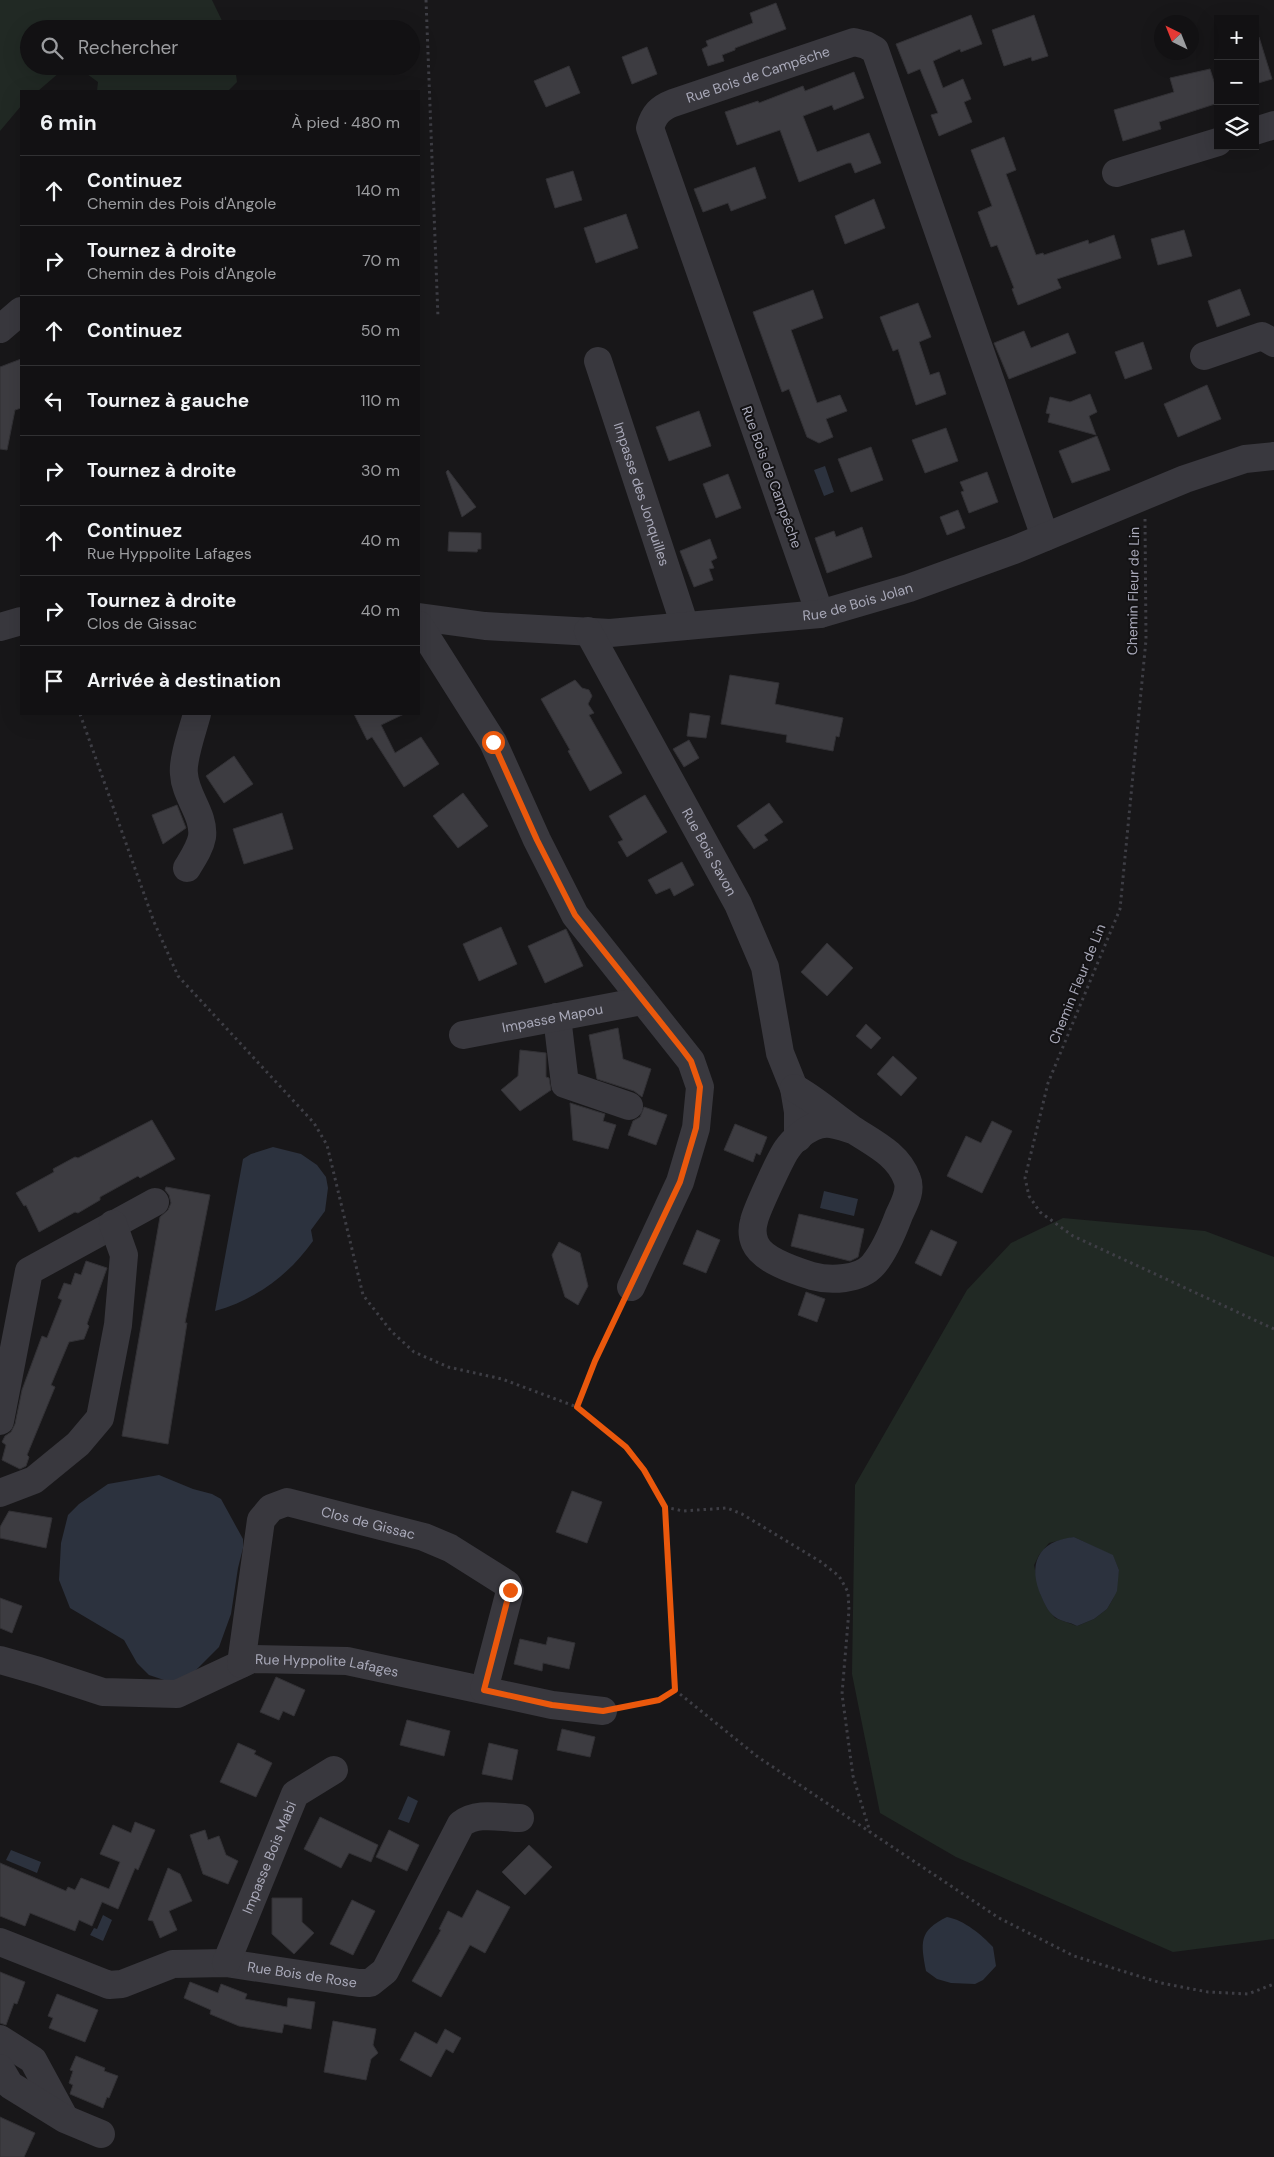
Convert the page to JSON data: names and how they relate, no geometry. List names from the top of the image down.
{
  "streets": {
    "street": [
      "Rue Bois de Campêche",
      "Impasse des Jonquilles",
      "Rue de Bois Jolan",
      "Rue Bois Savon",
      "Impasse Mapou",
      "Clos de Gissac",
      "Rue Hyppolite Lafages",
      "Impasse Bois Mabi",
      "Rue Bois de Rose"
    ],
    "path": ["Chemin Fleur de Lin"]
  },
  "crossings": [
    ["Rue Bois de Campêche", "Rue de Bois Jolan"],
    ["Impasse des Jonquilles", "Rue de Bois Jolan"],
    ["Chemin Fleur de Lin", "Rue de Bois Jolan"],
    ["Rue de Bois Jolan", "Rue Bois Savon"],
    ["Clos de Gissac", "Rue Hyppolite Lafages"],
    ["Impasse Bois Mabi", "Rue Bois de Rose"]
  ],
  "north": "top left",
  "page": {
    "map_buttons": ["+", "−"],
    "search": "Rechercher",
    "heading": ["6 min", "À pied · 480 m"],
    "list": [
      ["Continuez", "Chemin des Pois d'Angole", "140 m"],
      ["Tournez à droite", "Chemin des Pois d'Angole", "70 m"],
      ["Continuez", "50 m"],
      ["Tournez à gauche", "110 m"],
      ["Tournez à droite", "30 m"],
      ["Continuez", "Rue Hyppolite Lafages", "40 m"],
      ["Tournez à droite", "Clos de Gissac", "40 m"],
      "Arrivée à destination"
    ]
  }
}
